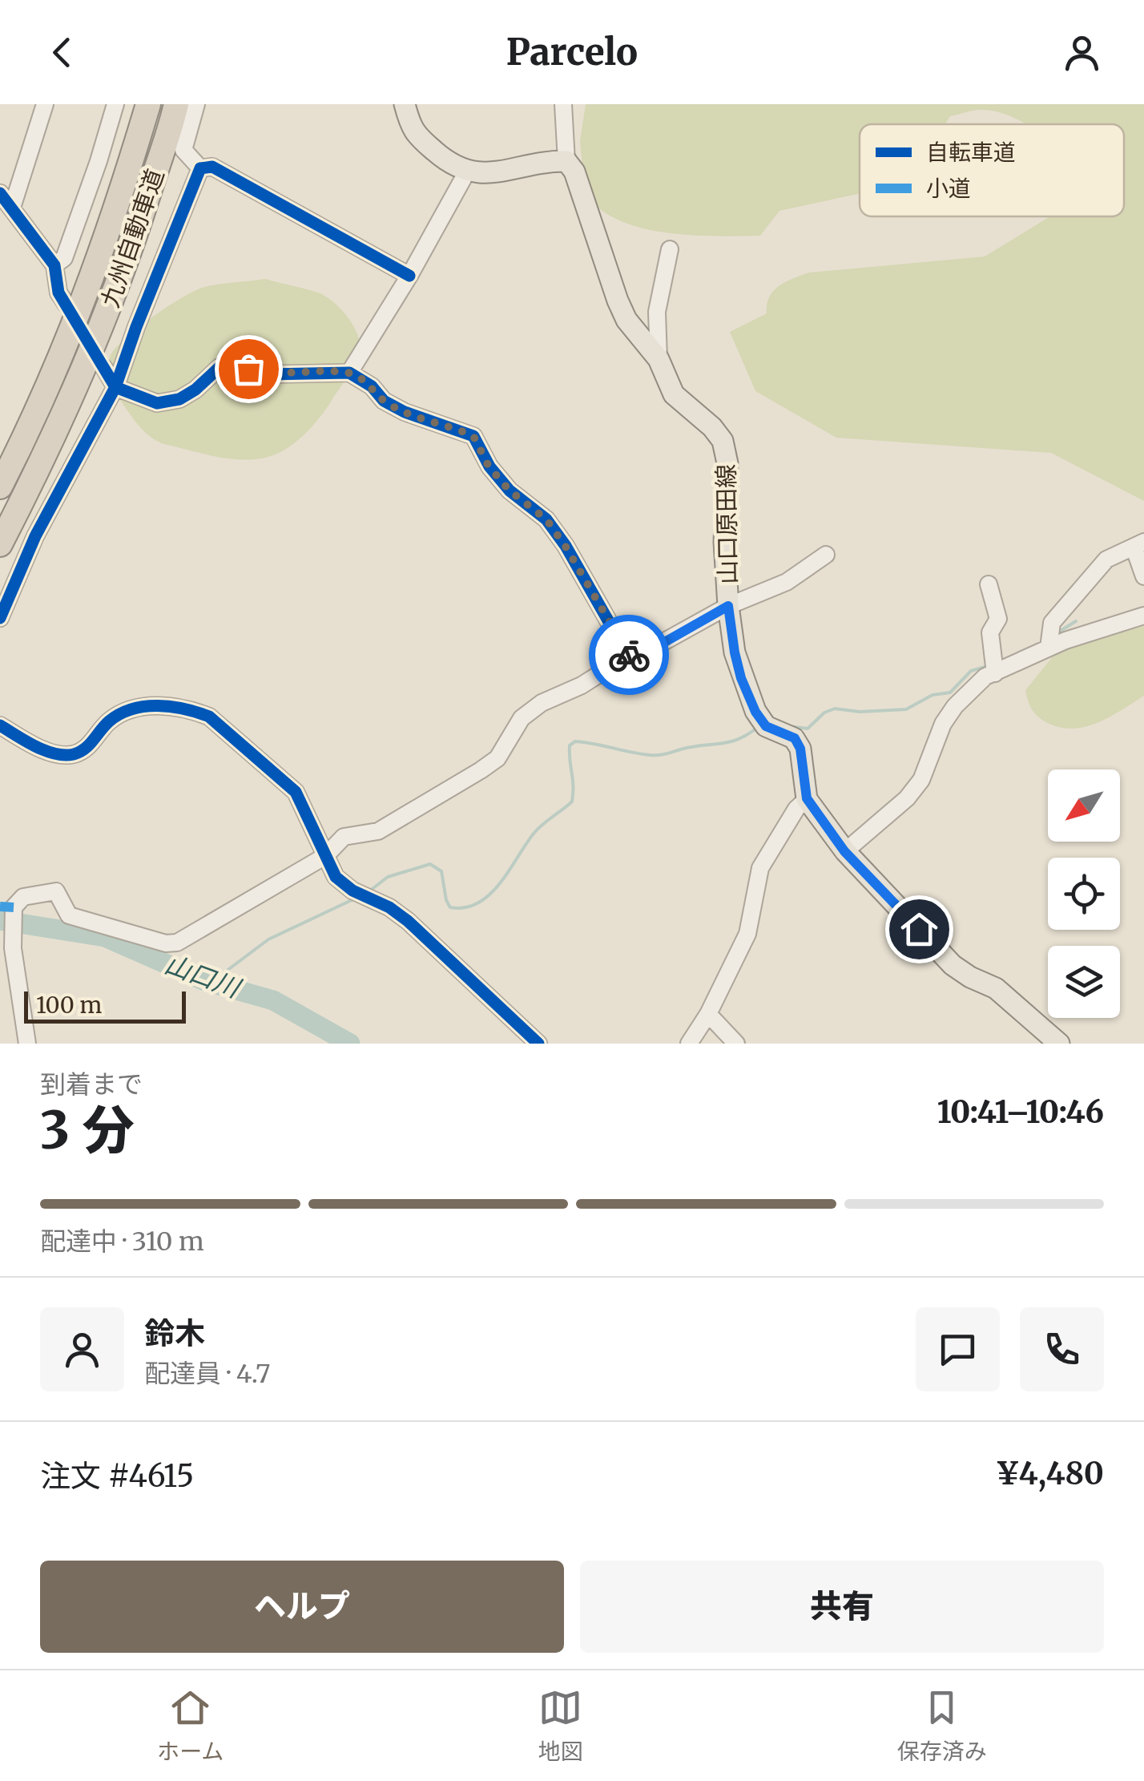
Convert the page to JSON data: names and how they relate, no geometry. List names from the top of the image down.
{
  "streets": {
    "highway": ["九州自動車道"],
    "main road": ["山口原田線"]
  },
  "water": ["山口川"],
  "legend": ["自転車道", "小道"],
  "scale_bar": "100 m",
  "north": "bottom left",
  "page": {
    "header": "Parcelo",
    "scale": "100 m",
    "heading": ["3 分", "到着まで", "10:41–10:46"],
    "panel": [
      "鈴木",
      "配達員 · 4.7",
      "注文 #4615",
      "¥4,480"
    ],
    "bar": "配達中 · 310 m",
    "buttons": ["ヘルプ", "共有"],
    "tabs": ["ホーム", "地図", "保存済み"]
  }
}
